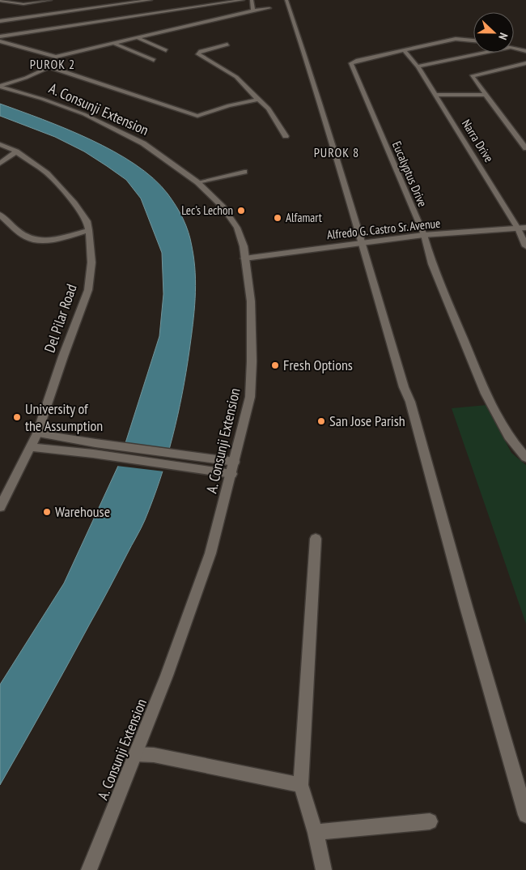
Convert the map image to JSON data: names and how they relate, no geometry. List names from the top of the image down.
{
  "streets": {
    "street": [
      "A. Consunji Extension",
      "Narra Drive",
      "Eucalyptus Drive",
      "Alfredo G. Castro Sr. Avenue",
      "Del Pilar Road"
    ]
  },
  "crossings": [
    ["A. Consunji Extension", "Alfredo G. Castro Sr. Avenue"],
    ["Narra Drive", "Eucalyptus Drive"],
    ["Narra Drive", "Alfredo G. Castro Sr. Avenue"],
    ["Eucalyptus Drive", "Alfredo G. Castro Sr. Avenue"]
  ],
  "districts": ["PUROK 2", "PUROK 8"],
  "places": [
    "Lec's Lechon",
    "Alfamart",
    "Fresh Options",
    "University of the Assumption",
    "San Jose Parish",
    "Warehouse"
  ],
  "north": "right"
}
